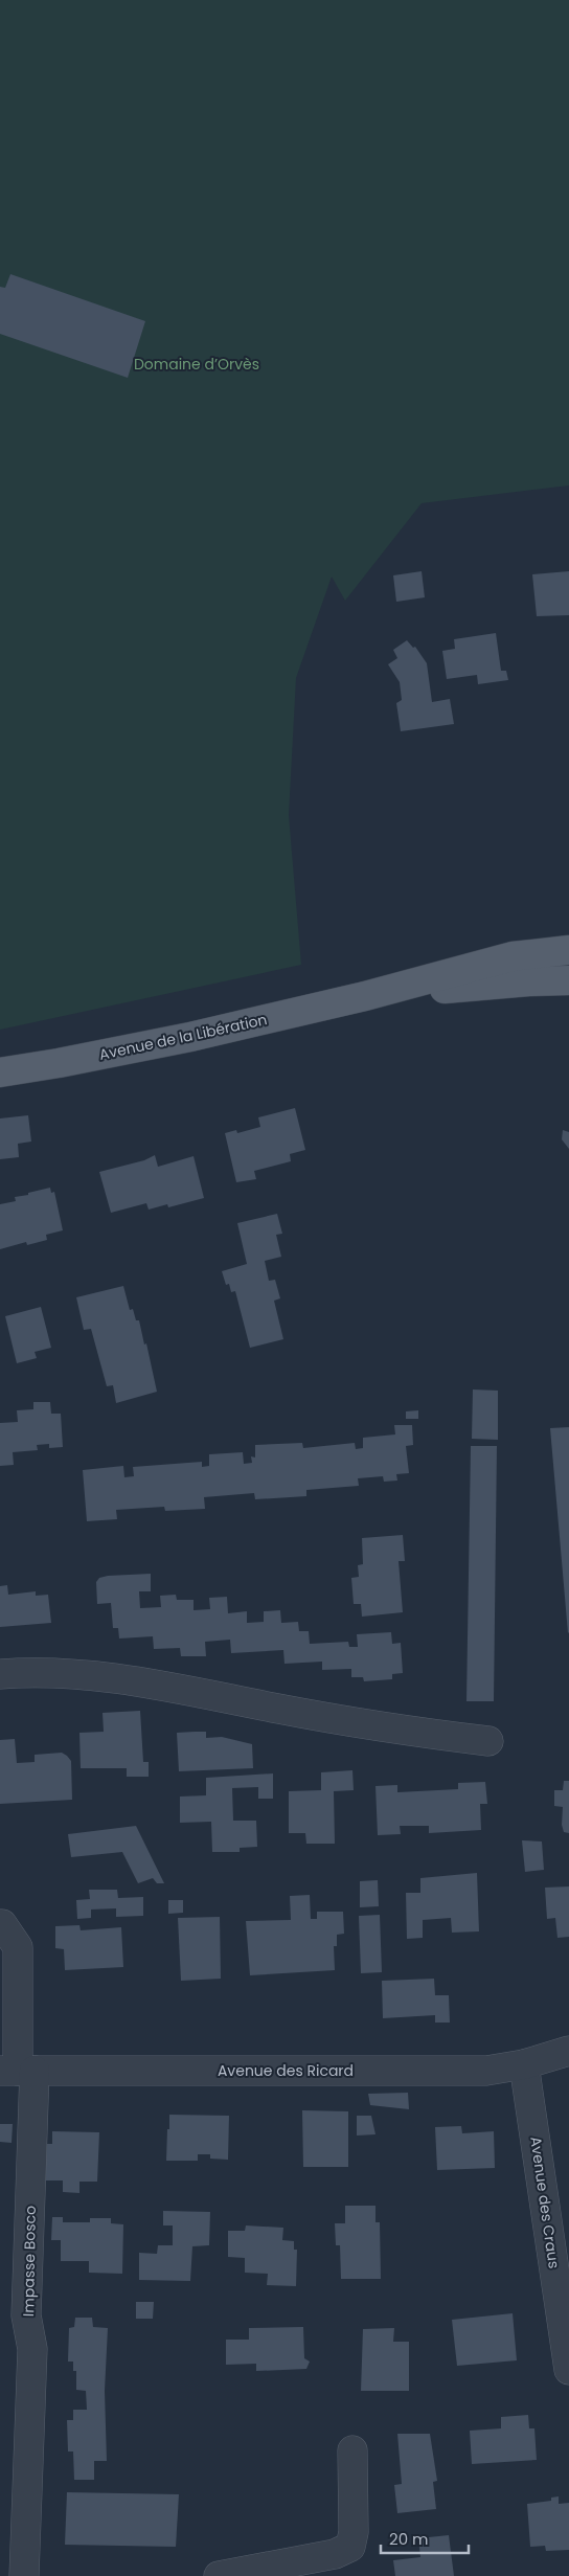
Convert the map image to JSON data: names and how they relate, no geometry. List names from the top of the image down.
{
  "streets": {
    "main road": ["Avenue de la Libération"],
    "street": ["Avenue des Ricard", "Avenue des Craus", "Impasse Bosco"]
  },
  "crossings": [
    ["Avenue des Ricard", "Avenue des Craus"],
    ["Avenue des Ricard", "Impasse Bosco"]
  ],
  "parks": ["Domaine d’Orvès"],
  "scale_bar": "20 m"
}
